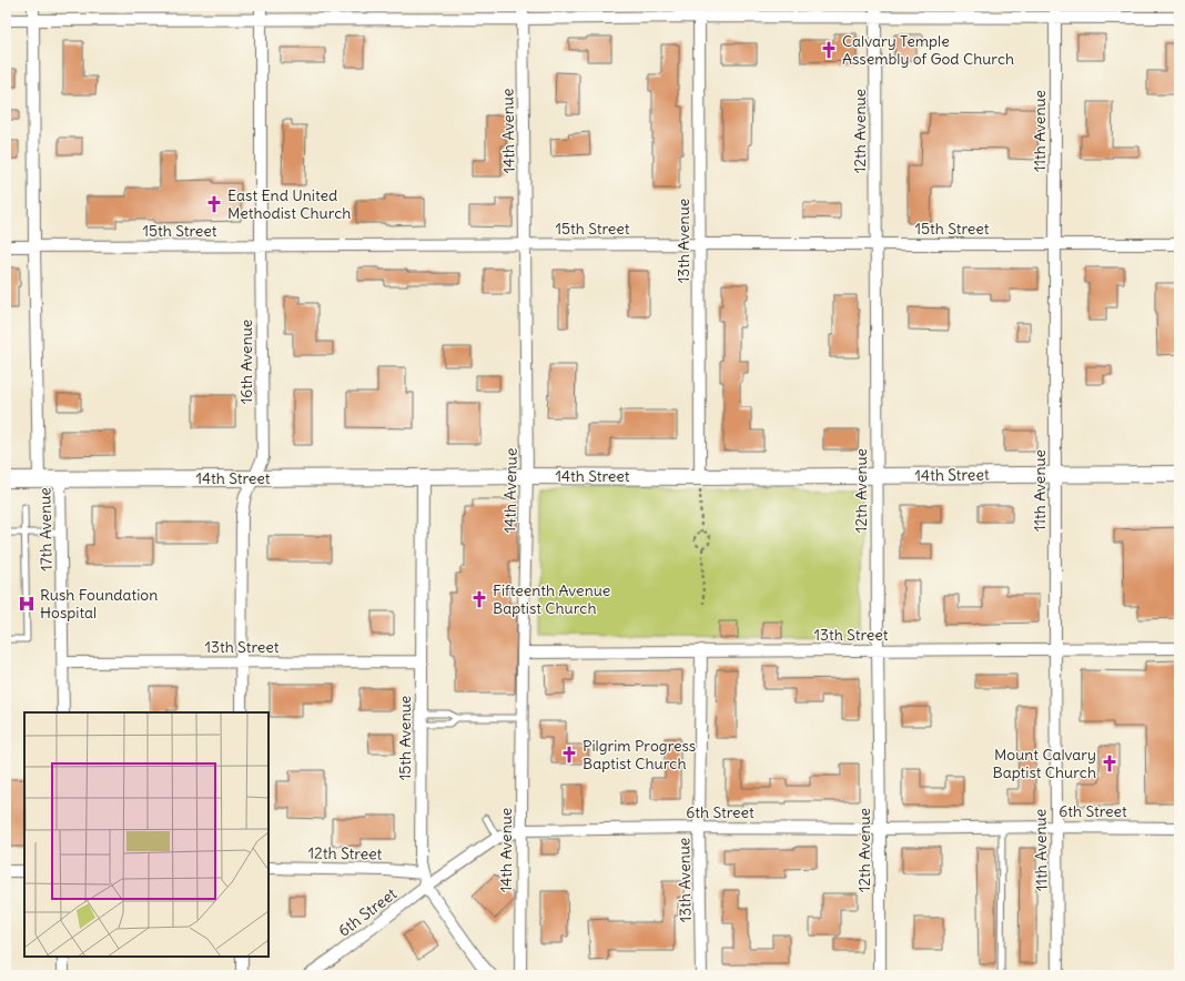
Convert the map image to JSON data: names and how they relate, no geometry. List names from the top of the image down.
{
  "streets": {
    "main road": ["14th Street"],
    "street": [
      "14th Avenue",
      "12th Avenue",
      "11th Avenue",
      "15th Street",
      "13th Avenue",
      "16th Avenue",
      "17th Avenue",
      "13th Street",
      "15th Avenue",
      "6th Street",
      "12th Street"
    ]
  },
  "crossings": [
    ["14th Avenue", "15th Street"],
    ["14th Avenue", "14th Street"],
    ["14th Avenue", "13th Street"],
    ["14th Avenue", "6th Street"],
    ["12th Avenue", "15th Street"],
    ["12th Avenue", "14th Street"],
    ["12th Avenue", "13th Street"],
    ["12th Avenue", "6th Street"],
    ["11th Avenue", "15th Street"],
    ["11th Avenue", "14th Street"],
    ["11th Avenue", "13th Street"],
    ["11th Avenue", "6th Street"],
    ["15th Street", "13th Avenue"],
    ["15th Street", "16th Avenue"],
    ["15th Street", "17th Avenue"],
    ["13th Avenue", "14th Street"],
    ["13th Avenue", "13th Street"],
    ["13th Avenue", "6th Street"],
    ["16th Avenue", "14th Street"],
    ["16th Avenue", "13th Street"],
    ["14th Street", "17th Avenue"],
    ["14th Street", "15th Avenue"],
    ["17th Avenue", "13th Street"],
    ["13th Street", "15th Avenue"],
    ["15th Avenue", "6th Street"],
    ["15th Avenue", "12th Street"]
  ],
  "places": {
    "church": [
      "Calvary Temple Assembly of God Church",
      "East End United Methodist Church",
      "Fifteenth Avenue Baptist Church",
      "Pilgrim Progress Baptist Church",
      "Mount Calvary Baptist Church"
    ],
    "hospital": ["Rush Foundation Hospital"]
  }
}
